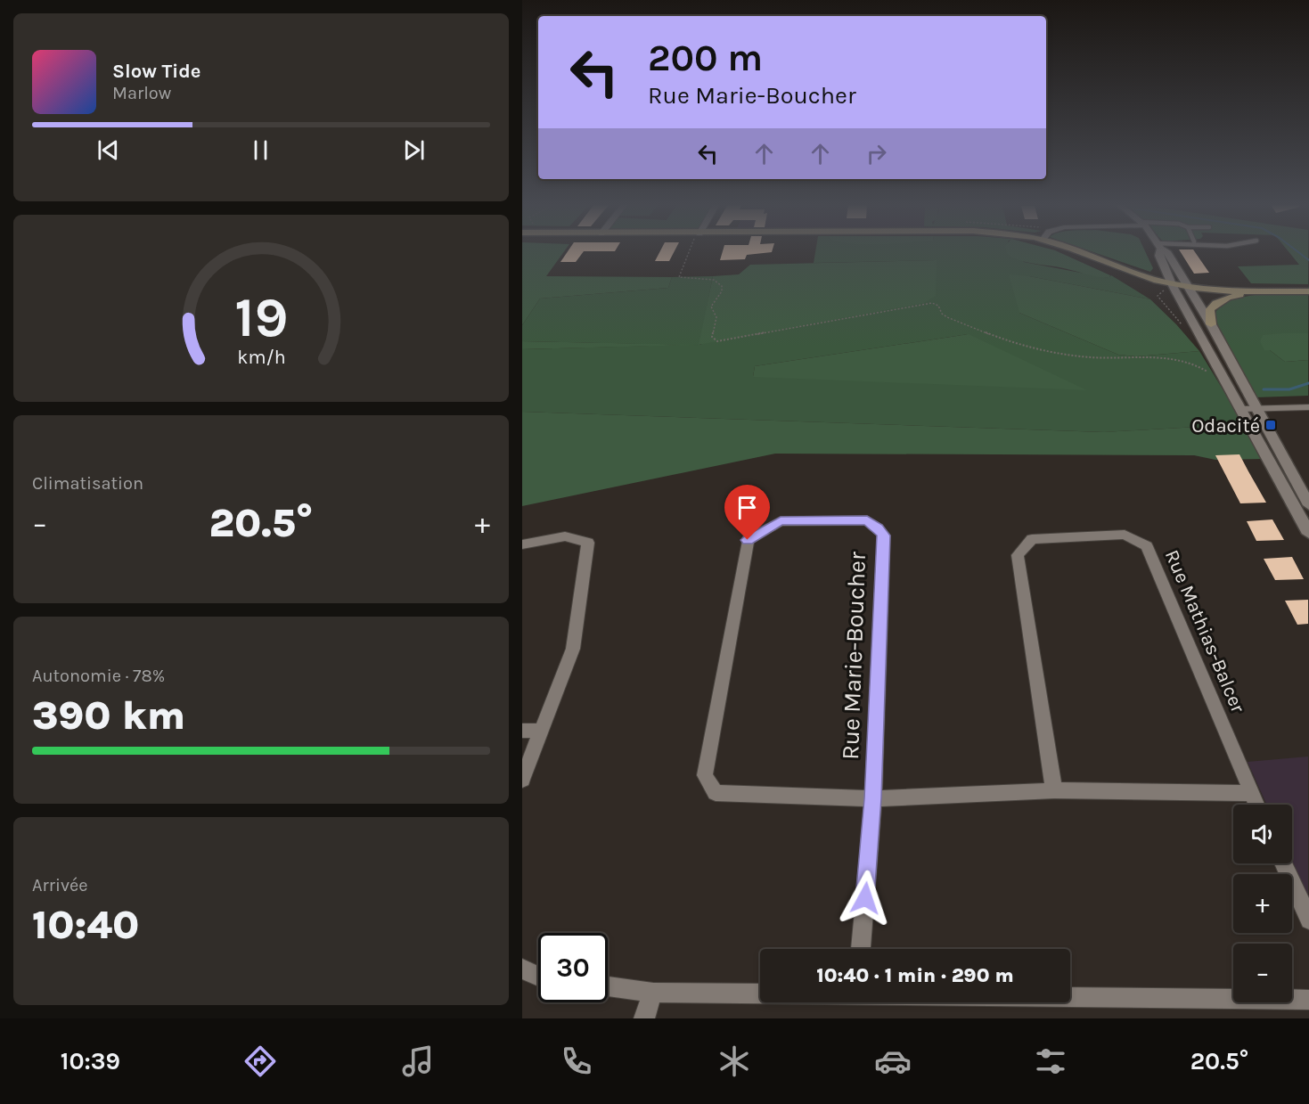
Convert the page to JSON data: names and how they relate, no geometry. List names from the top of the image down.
{
  "streets": {
    "street": ["Rue Mathias-Balcer", "Rue Marie-Boucher"]
  },
  "crossings": [
    ["Rue Mathias-Balcer", "Rue Marie-Boucher"]
  ],
  "places": {
    "transit": ["Odacité"]
  },
  "page": {
    "turn": ["200 m", "Rue Marie-Boucher"],
    "song": ["Slow Tide", "Marlow"],
    "tile": [
      "Climatisation",
      ["Autonomie · 78%", "390 km"],
      ["Arrivée", "10:40"]
    ],
    "heat": ["−", "20.5°", "+"],
    "map_buttons": ["+", "−"],
    "limit": "30",
    "trip": "10:40 · 1 min · 290 m",
    "tabs": ["10:39", "20.5°"],
    "gauge": ["19", "km/h"]
  }
}
